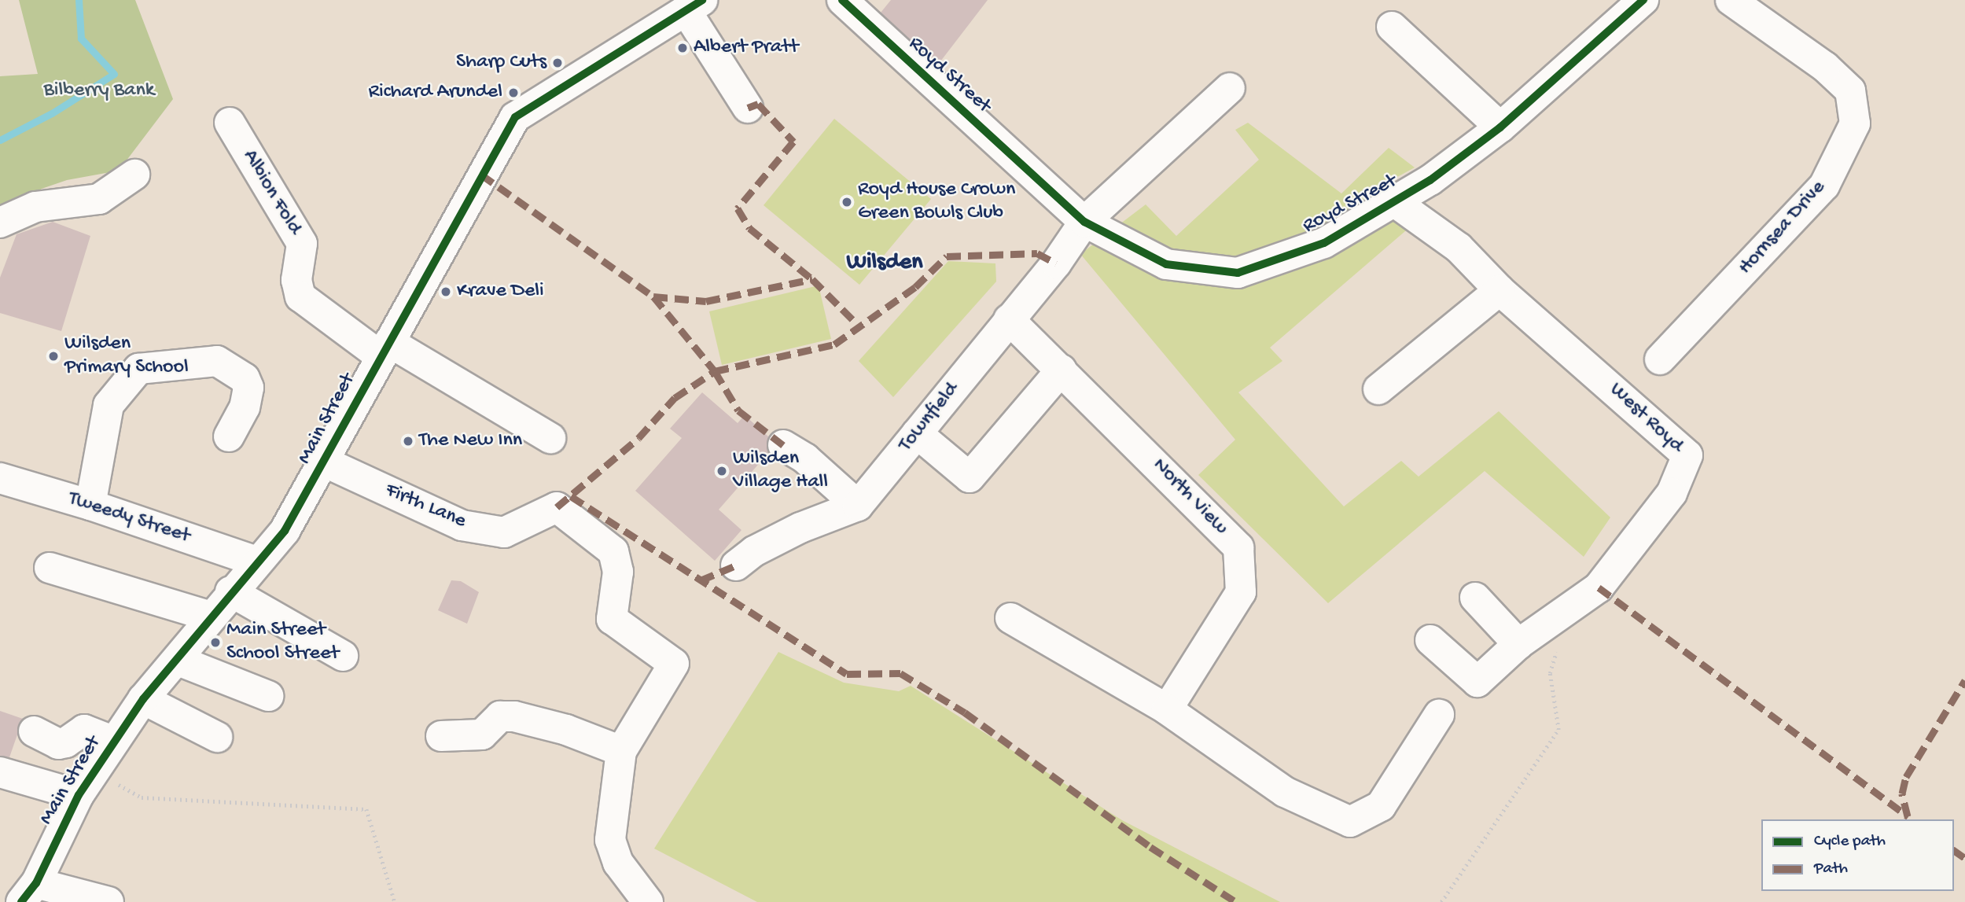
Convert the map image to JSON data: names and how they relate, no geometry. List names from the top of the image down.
{
  "streets": {
    "street": [
      "Royd Street",
      "Albion Fold",
      "Hornsea Drive",
      "Townfield",
      "West Royd",
      "Main Street",
      "North View",
      "Firth Lane",
      "Tweedy Street"
    ]
  },
  "crossings": [
    ["Royd Street", "Townfield"],
    ["Royd Street", "West Royd"],
    ["Albion Fold", "Main Street"],
    ["Townfield", "North View"],
    ["Main Street", "Firth Lane"],
    ["Main Street", "Tweedy Street"]
  ],
  "districts": ["Wilsden"],
  "parks": ["Bilberry Bank"],
  "places": [
    "Albert Pratt",
    "Sharp Cuts",
    "Richard Arundel",
    "Royd House Crown Green Bowls Club",
    "Krave Deli",
    "Wilsden Primary School",
    "The New Inn",
    "Wilsden Village Hall",
    "Main Street School Street"
  ],
  "legend": ["Cycle path", "Path"]
}
